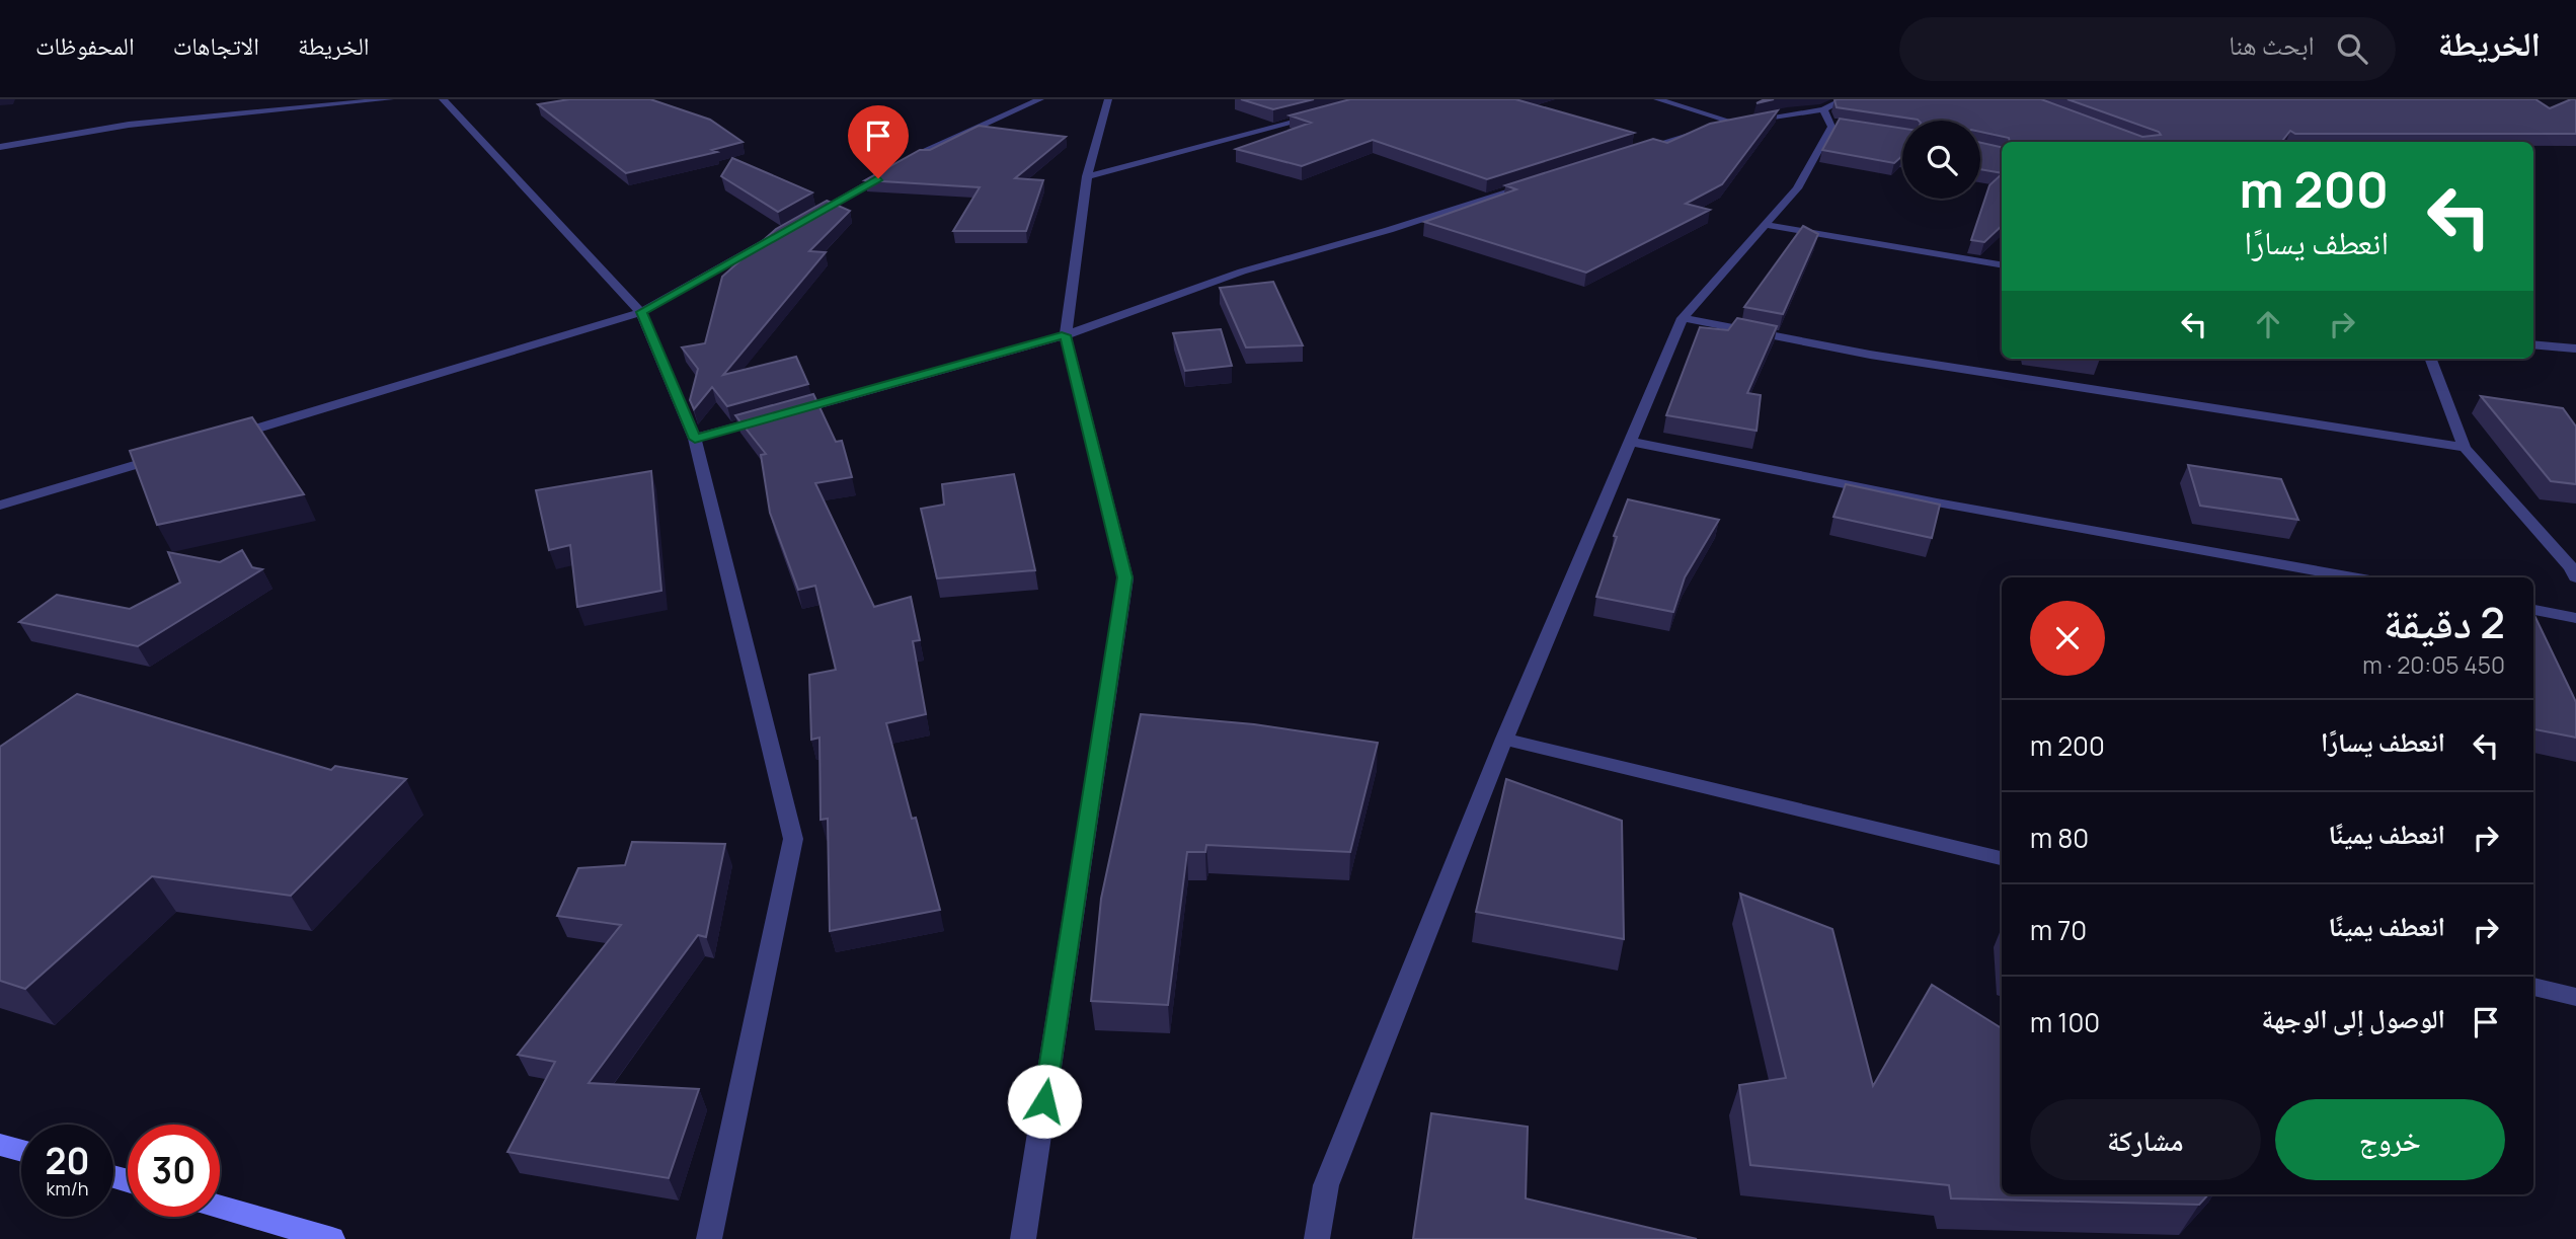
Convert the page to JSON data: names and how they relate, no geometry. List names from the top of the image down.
{
  "page": {
    "header": "الخريطة",
    "search": "ابحث هنا",
    "nav": ["الخريطة", "الاتجاهات", "المحفوظات"],
    "turn": ["200 m", "انعطف يسارًا"],
    "heading": ["2 دقيقة", "450 m · 20:05"],
    "list": [
      {
        "name": "انعطف يسارًا",
        "value": "200 m"
      },
      {
        "name": "انعطف يمينًا",
        "value": "80 m"
      },
      {
        "name": "انعطف يمينًا",
        "value": "70 m"
      },
      {
        "name": "الوصول إلى الوجهة",
        "value": "100 m"
      }
    ],
    "buttons": ["خروج", "مشاركة"],
    "speed": "20 km/h",
    "limit": "30"
  }
}
